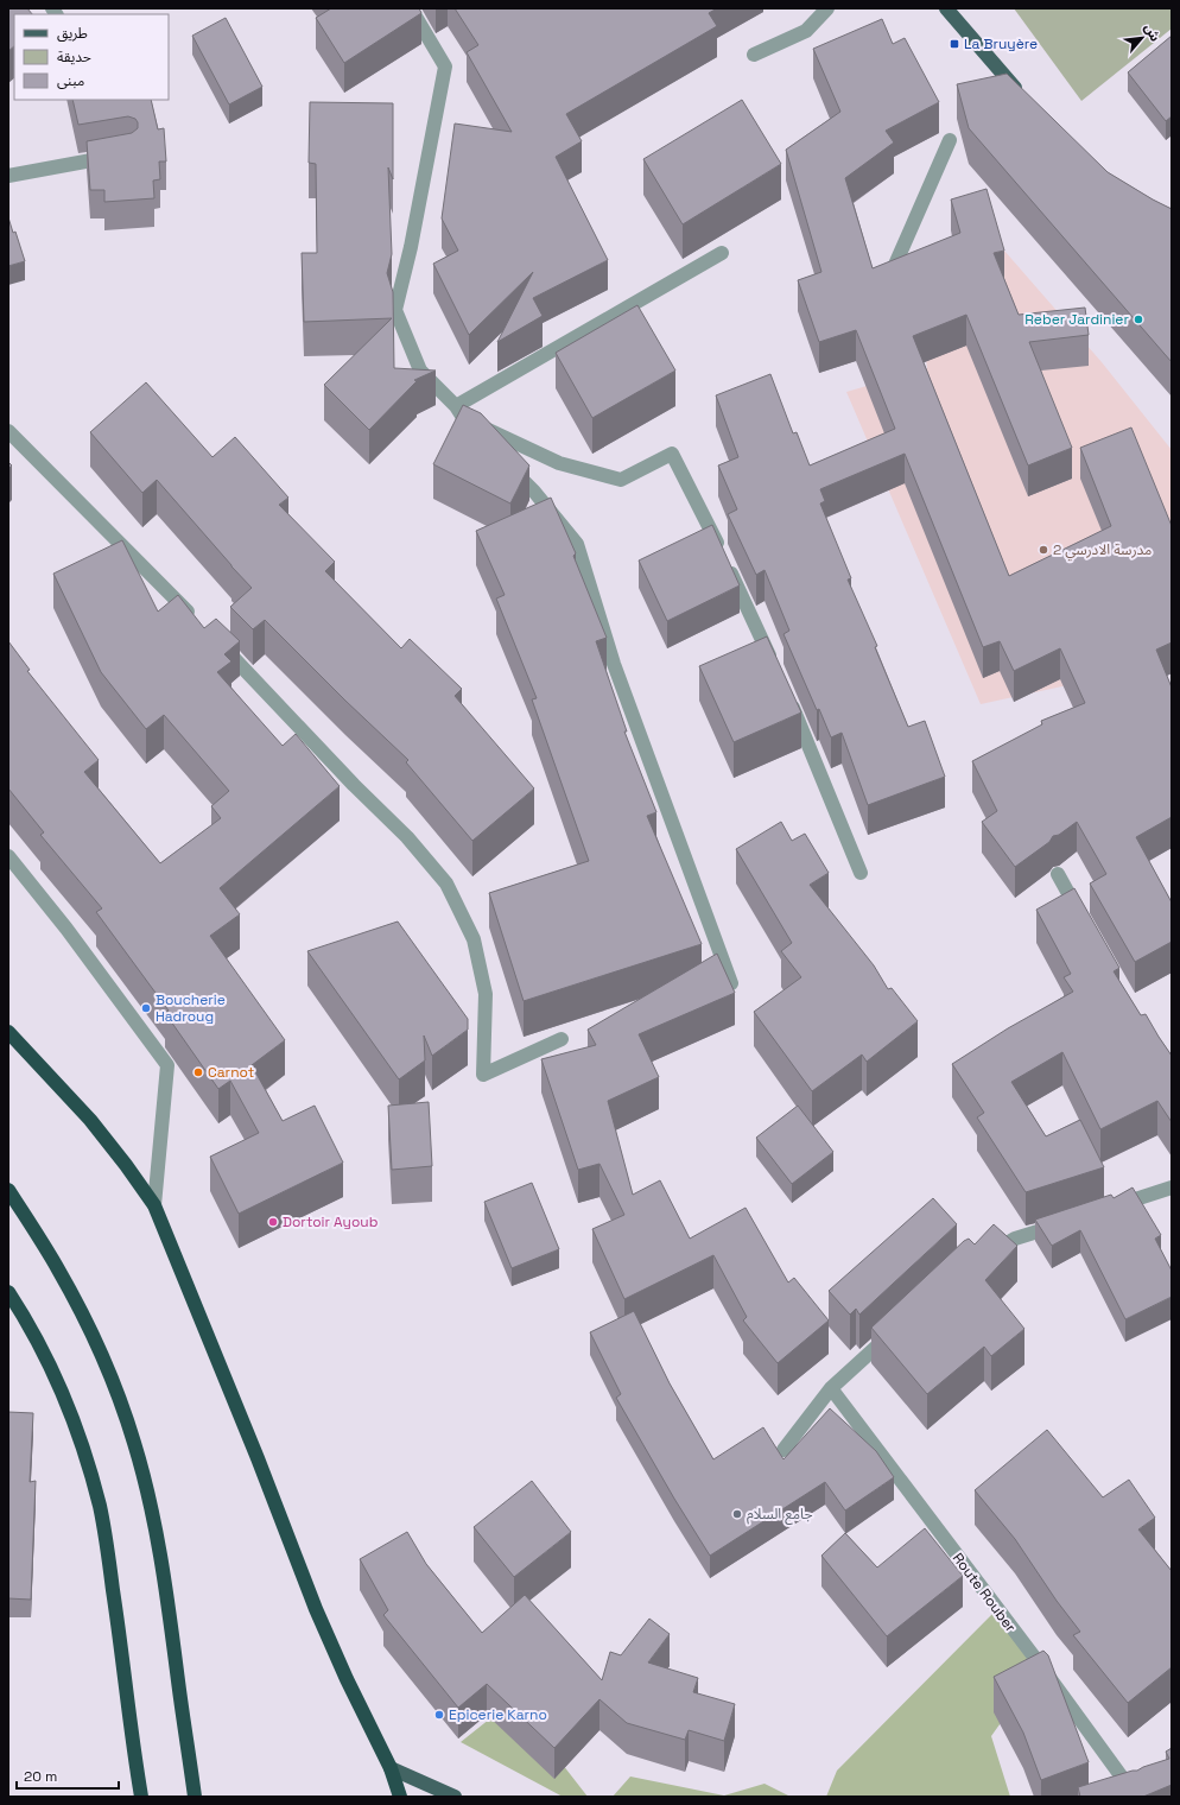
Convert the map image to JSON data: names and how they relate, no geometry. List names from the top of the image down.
{
  "streets": {
    "street": ["Route Rouber"]
  },
  "places": {
    "transit": ["La Bruyère"],
    "other": [
      "Reber Jardinier",
      "مدرسة الادرسي 2",
      "Boucherie Hadroug",
      "Carnot",
      "Dortoir Ayoub",
      "جامع السلام",
      "Epicerie Karno"
    ]
  },
  "legend": ["طريق", "حديقة", "مبنى"],
  "scale_bar": "20 m",
  "north": "top right"
}
